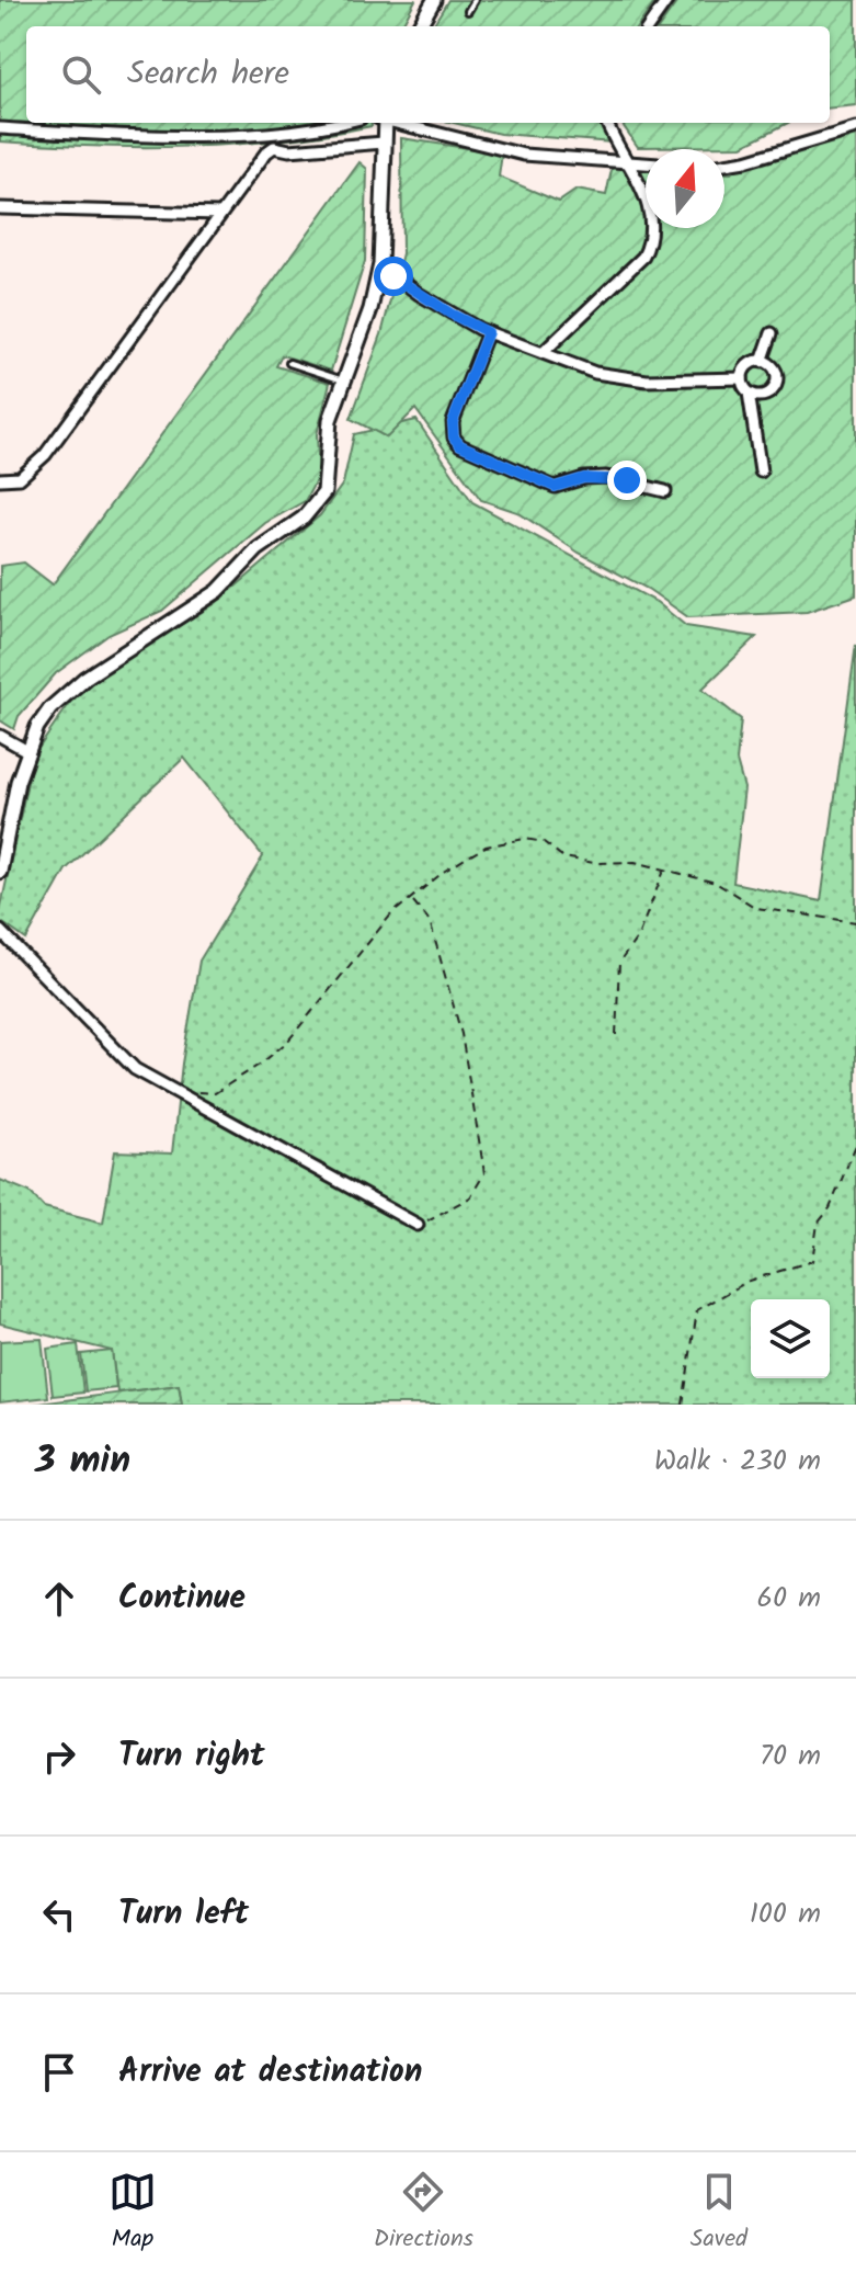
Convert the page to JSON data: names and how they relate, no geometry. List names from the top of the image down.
{
  "north": "top",
  "page": {
    "search": "Search here",
    "heading": ["3 min", "Walk · 230 m"],
    "list": [
      ["Continue", "60 m"],
      ["Turn right", "70 m"],
      ["Turn left", "100 m"],
      "Arrive at destination"
    ],
    "nav": ["Map", "Directions", "Saved"]
  }
}
